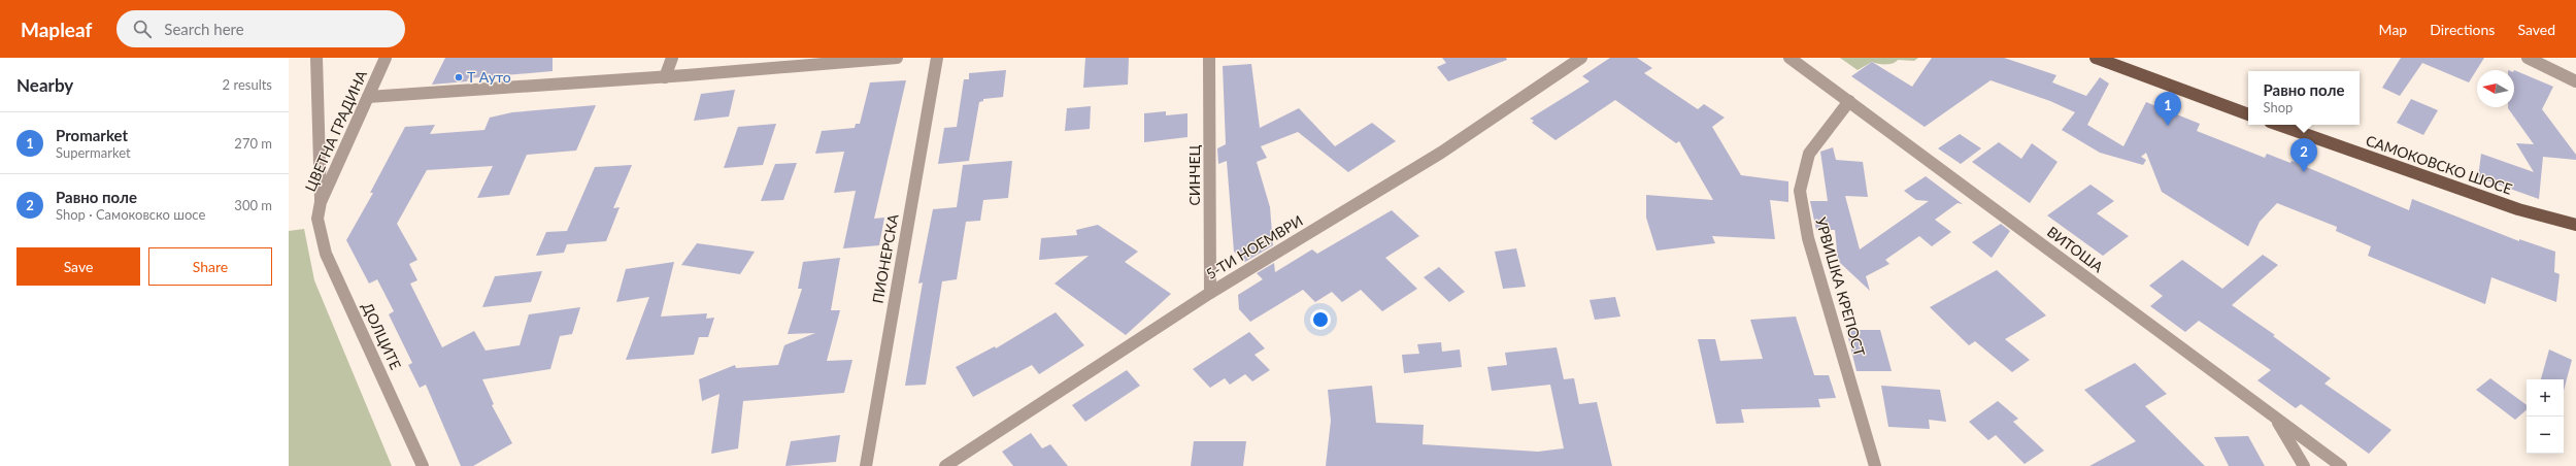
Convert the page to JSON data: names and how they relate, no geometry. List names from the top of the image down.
{
  "streets": {
    "main road": ["САМОКОВСКО ШОСЕ"],
    "street": [
      "ЦВЕТНА ГРАДИНА",
      "СИНЧЕЦ",
      "5-ТИ НОЕМВРИ",
      "ВИТОША",
      "ПИОНЕРСКА",
      "УРВИШКА КРЕПОСТ",
      "ДОЛЦИТЕ"
    ]
  },
  "crossings": [
    ["ЦВЕТНА ГРАДИНА", "ДОЛЦИТЕ"],
    ["СИНЧЕЦ", "5-ТИ НОЕМВРИ"],
    ["ВИТОША", "УРВИШКА КРЕПОСТ"]
  ],
  "places": ["Т Ауто"],
  "north": "left",
  "page": {
    "header": "Mapleaf",
    "search": "Search here",
    "nav": ["Map", "Directions", "Saved"],
    "heading": ["Nearby", "2 results"],
    "popup": ["Равно поле", "Shop"],
    "pins": ["1", "2"],
    "list": [
      {
        "mark": "1",
        "name": "Promarket",
        "note": "Supermarket",
        "value": "270 m"
      },
      {
        "mark": "2",
        "name": "Равно поле",
        "note": "Shop · Самоковско шосе",
        "value": "300 m"
      }
    ],
    "buttons": ["Save", "Share"],
    "map_buttons": ["+", "−"]
  }
}
